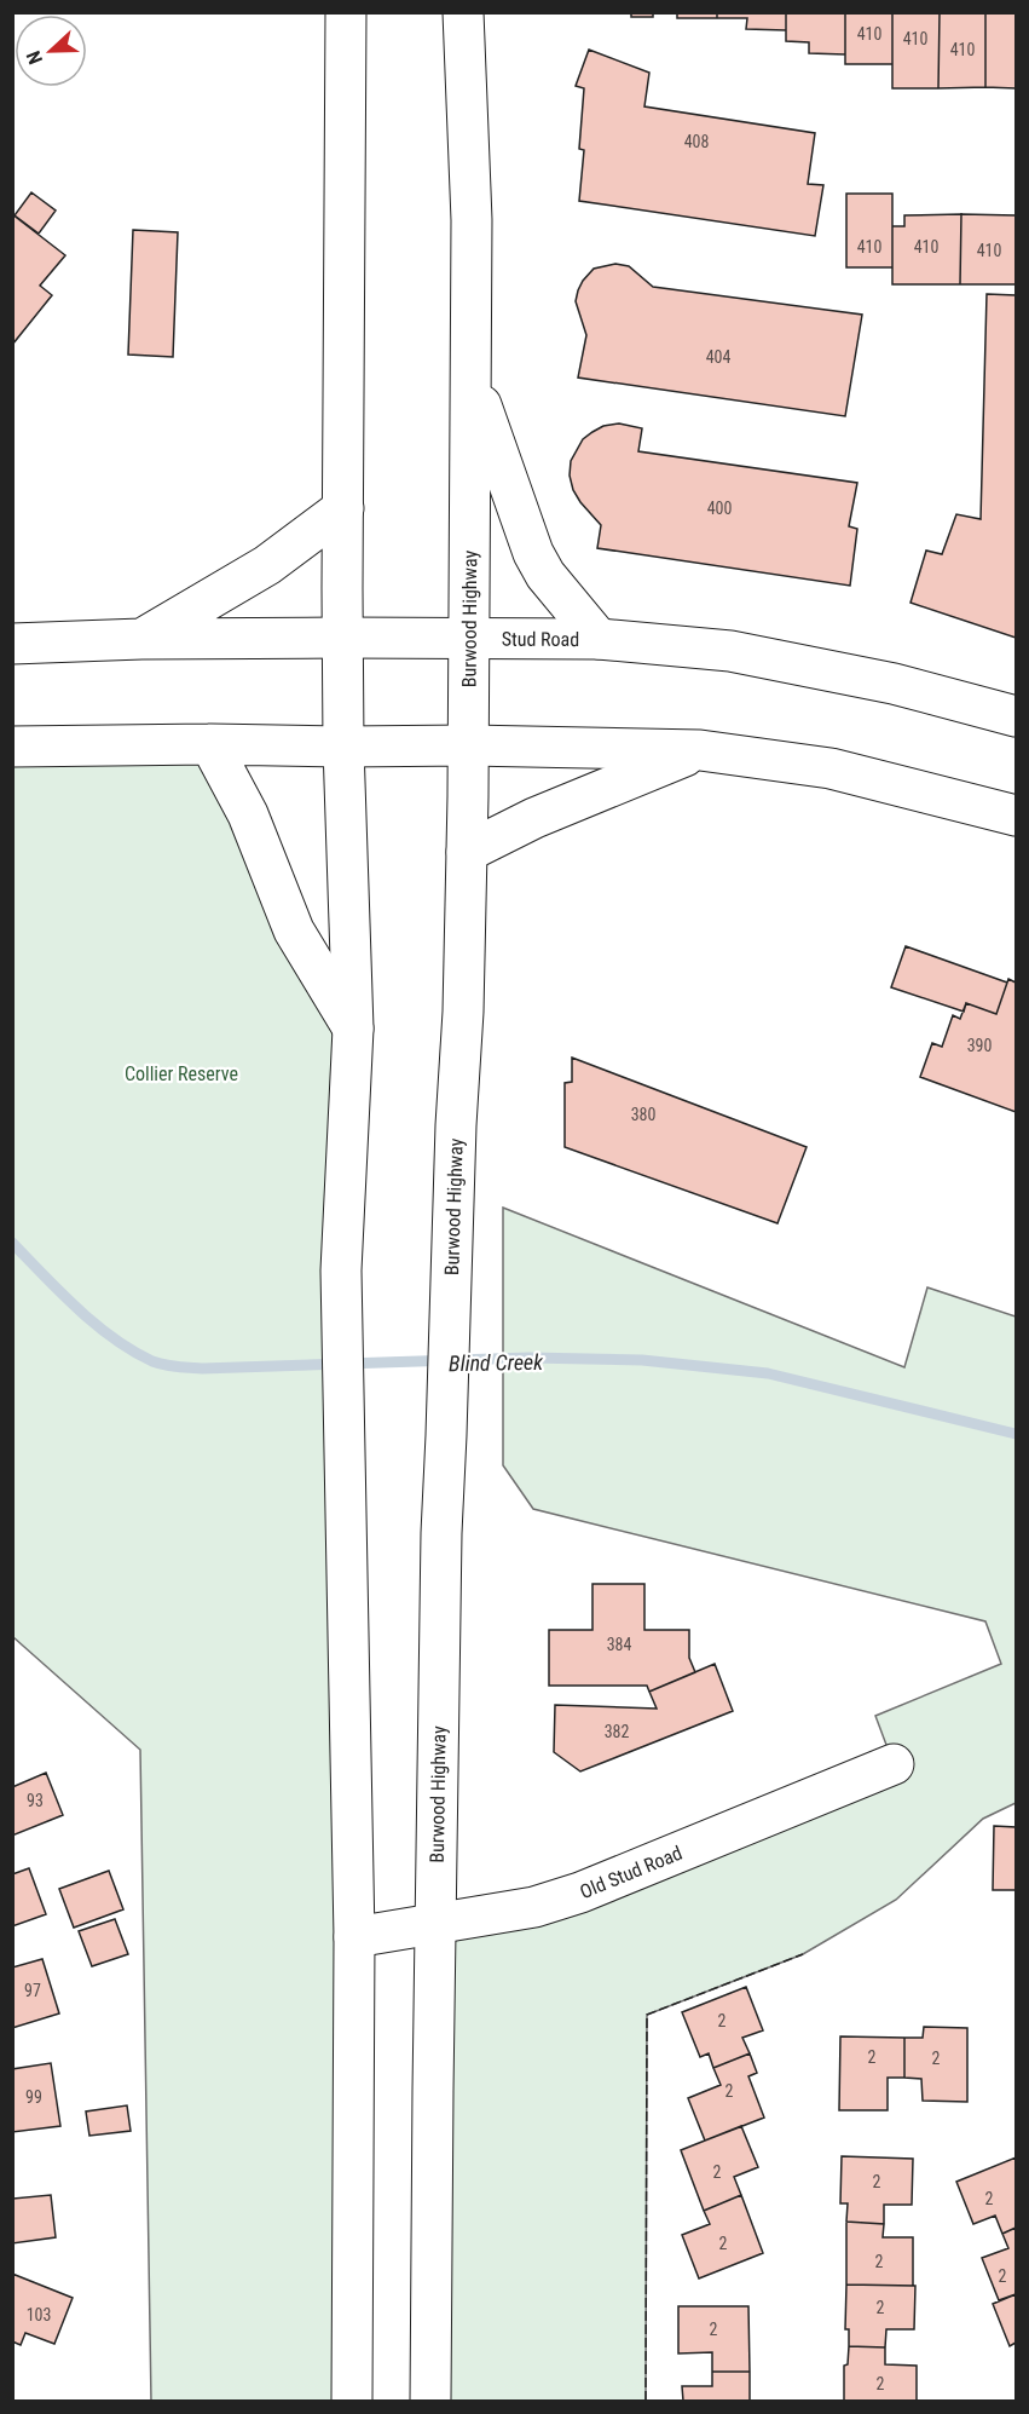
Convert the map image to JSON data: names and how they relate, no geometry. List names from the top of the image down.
{
  "streets": {
    "main road": ["Burwood Highway", "Stud Road", "Old Stud Road"]
  },
  "crossings": [
    ["Burwood Highway", "Stud Road"],
    ["Burwood Highway", "Old Stud Road"]
  ],
  "water": ["Blind Creek"],
  "parks": ["Collier Reserve"],
  "house_numbers": [
    "410",
    "410",
    "410",
    "408",
    "410",
    "410",
    "410",
    "404",
    "400",
    "390",
    "380",
    "384",
    "382",
    "93",
    "97",
    "2",
    "2",
    "2",
    "2",
    "99",
    "2",
    "2",
    "2",
    "2",
    "2",
    "2",
    "2",
    "103",
    "2",
    "2"
  ],
  "north": "left"
}
